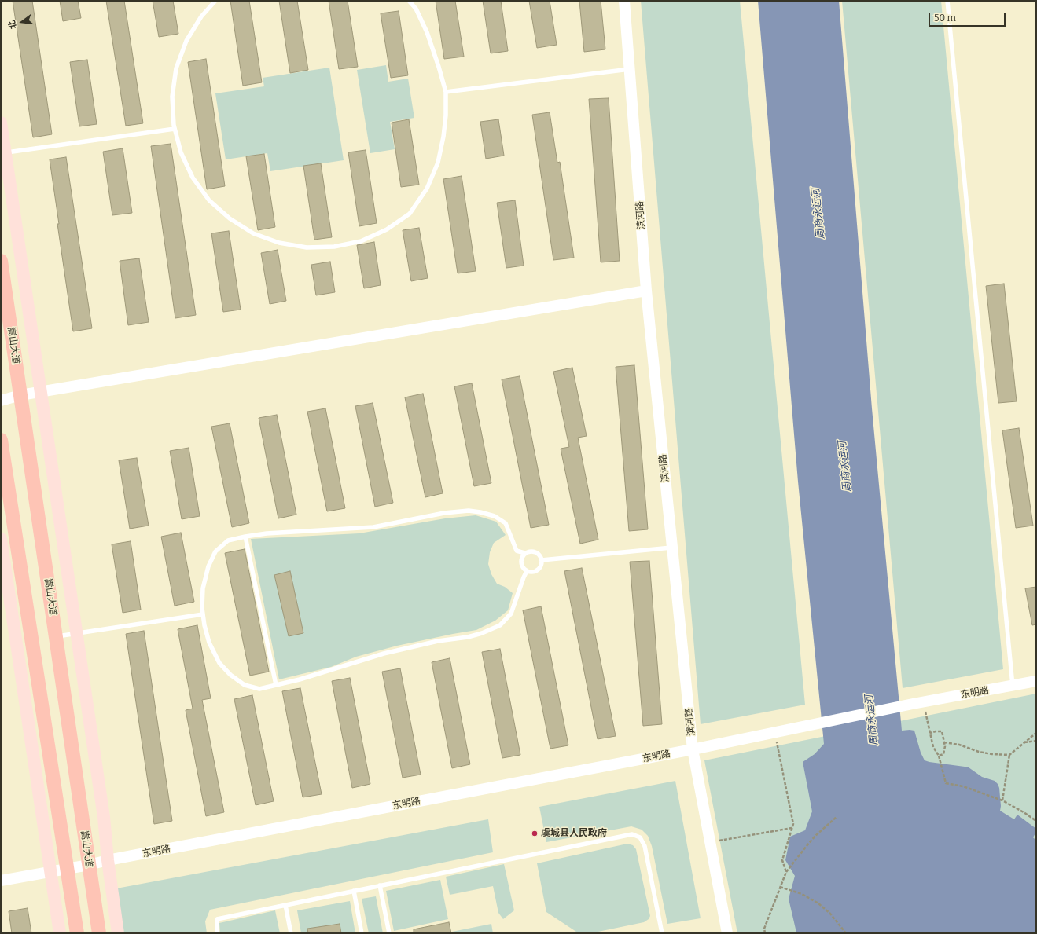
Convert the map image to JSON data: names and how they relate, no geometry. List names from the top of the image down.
{
  "streets": {
    "main road": ["嵩山大道"],
    "street": ["滨河路", "东明路"]
  },
  "crossings": [
    ["滨河路", "东明路"],
    ["嵩山大道", "东明路"]
  ],
  "water": ["周商永运河"],
  "places": ["虞城县人民政府"],
  "scale_bar": "50 m",
  "north": "left"
}
